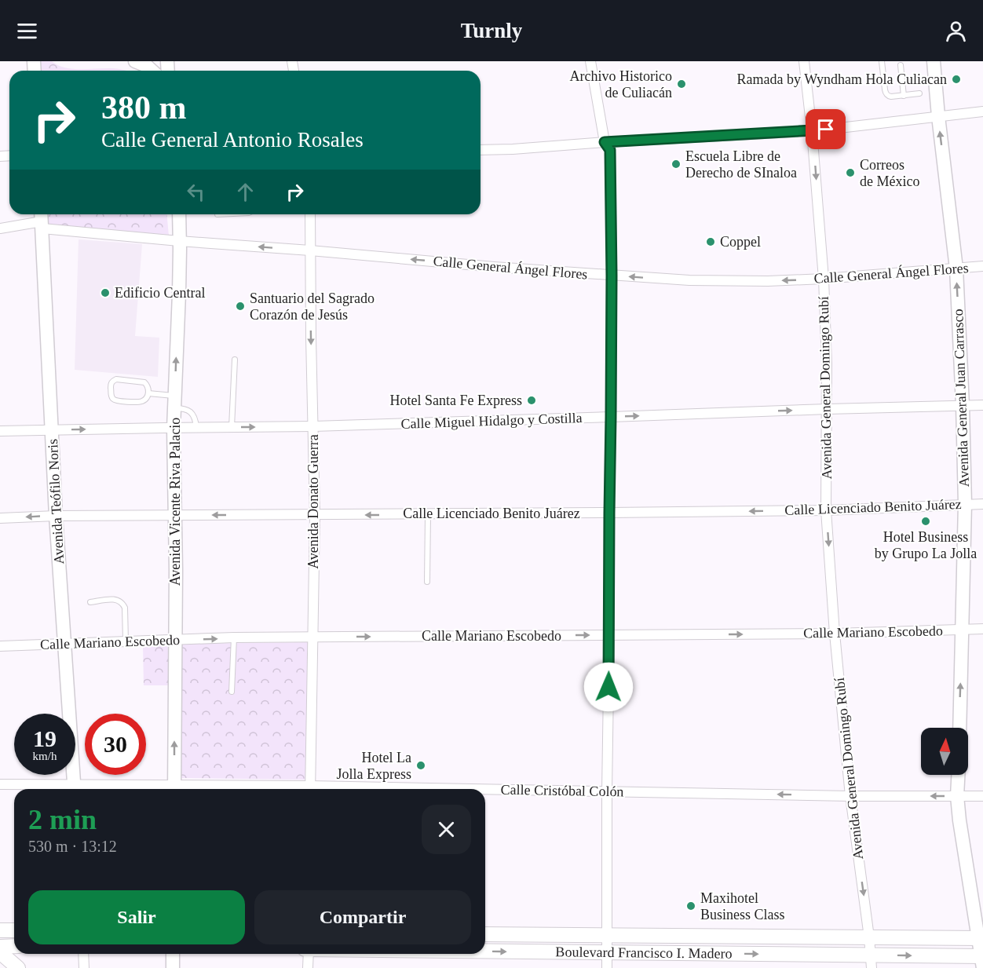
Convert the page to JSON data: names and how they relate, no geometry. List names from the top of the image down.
{
  "streets": {
    "main road": [
      "Avenida General Juan Carrasco",
      "Avenida Teófilo Noris",
      "Avenida Vicente Riva Palacio",
      "Boulevard Francisco I. Madero"
    ],
    "street": [
      "Calle General Ángel Flores",
      "Avenida General Domingo Rubí",
      "Calle Miguel Hidalgo y Costilla",
      "Avenida Donato Guerra",
      "Calle Licenciado Benito Juárez",
      "Calle Mariano Escobedo",
      "Calle Cristóbal Colón"
    ]
  },
  "crossings": [
    ["Calle General Ángel Flores", "Avenida General Domingo Rubí"],
    ["Calle General Ángel Flores", "Avenida General Juan Carrasco"],
    ["Calle General Ángel Flores", "Avenida Teófilo Noris"],
    ["Calle General Ángel Flores", "Avenida Vicente Riva Palacio"],
    ["Calle General Ángel Flores", "Avenida Donato Guerra"],
    ["Avenida General Domingo Rubí", "Calle Miguel Hidalgo y Costilla"],
    ["Avenida General Domingo Rubí", "Calle Licenciado Benito Juárez"],
    ["Avenida General Domingo Rubí", "Calle Mariano Escobedo"],
    ["Avenida General Domingo Rubí", "Calle Cristóbal Colón"],
    ["Avenida General Domingo Rubí", "Boulevard Francisco I. Madero"],
    ["Avenida General Juan Carrasco", "Calle Miguel Hidalgo y Costilla"],
    ["Avenida General Juan Carrasco", "Calle Licenciado Benito Juárez"],
    ["Avenida General Juan Carrasco", "Calle Mariano Escobedo"],
    ["Calle Miguel Hidalgo y Costilla", "Avenida Teófilo Noris"],
    ["Calle Miguel Hidalgo y Costilla", "Avenida Vicente Riva Palacio"],
    ["Calle Miguel Hidalgo y Costilla", "Avenida Donato Guerra"],
    ["Avenida Teófilo Noris", "Calle Licenciado Benito Juárez"],
    ["Avenida Teófilo Noris", "Calle Mariano Escobedo"],
    ["Avenida Vicente Riva Palacio", "Calle Licenciado Benito Juárez"],
    ["Avenida Vicente Riva Palacio", "Calle Mariano Escobedo"],
    ["Avenida Donato Guerra", "Calle Licenciado Benito Juárez"],
    ["Avenida Donato Guerra", "Calle Mariano Escobedo"]
  ],
  "one_way": [
    "Calle General Ángel Flores",
    "Avenida General Domingo Rubí",
    "Avenida General Juan Carrasco",
    "Calle Miguel Hidalgo y Costilla",
    "Avenida Vicente Riva Palacio",
    "Calle Licenciado Benito Juárez",
    "Calle Mariano Escobedo",
    "Calle Cristóbal Colón"
  ],
  "places": [
    "Ramada by Wyndham Hola Culiacan",
    "Archivo Historico de Culiacán",
    "Escuela Libre de Derecho de SInaloa",
    "Correos de México",
    "Coppel",
    "Edificio Central",
    "Santuario del Sagrado Corazón de Jesús",
    "Hotel Santa Fe Express",
    "Hotel Business by Grupo La Jolla",
    "Hotel La Jolla Express",
    "Maxihotel Business Class"
  ],
  "north": "top",
  "page": {
    "header": "Turnly",
    "turn": ["380 m", "Calle General Antonio Rosales"],
    "speed": "19 km/h",
    "limit": "30",
    "heading": ["2 min", "530 m · 13:12"],
    "buttons": ["Salir", "Compartir"]
  }
}
